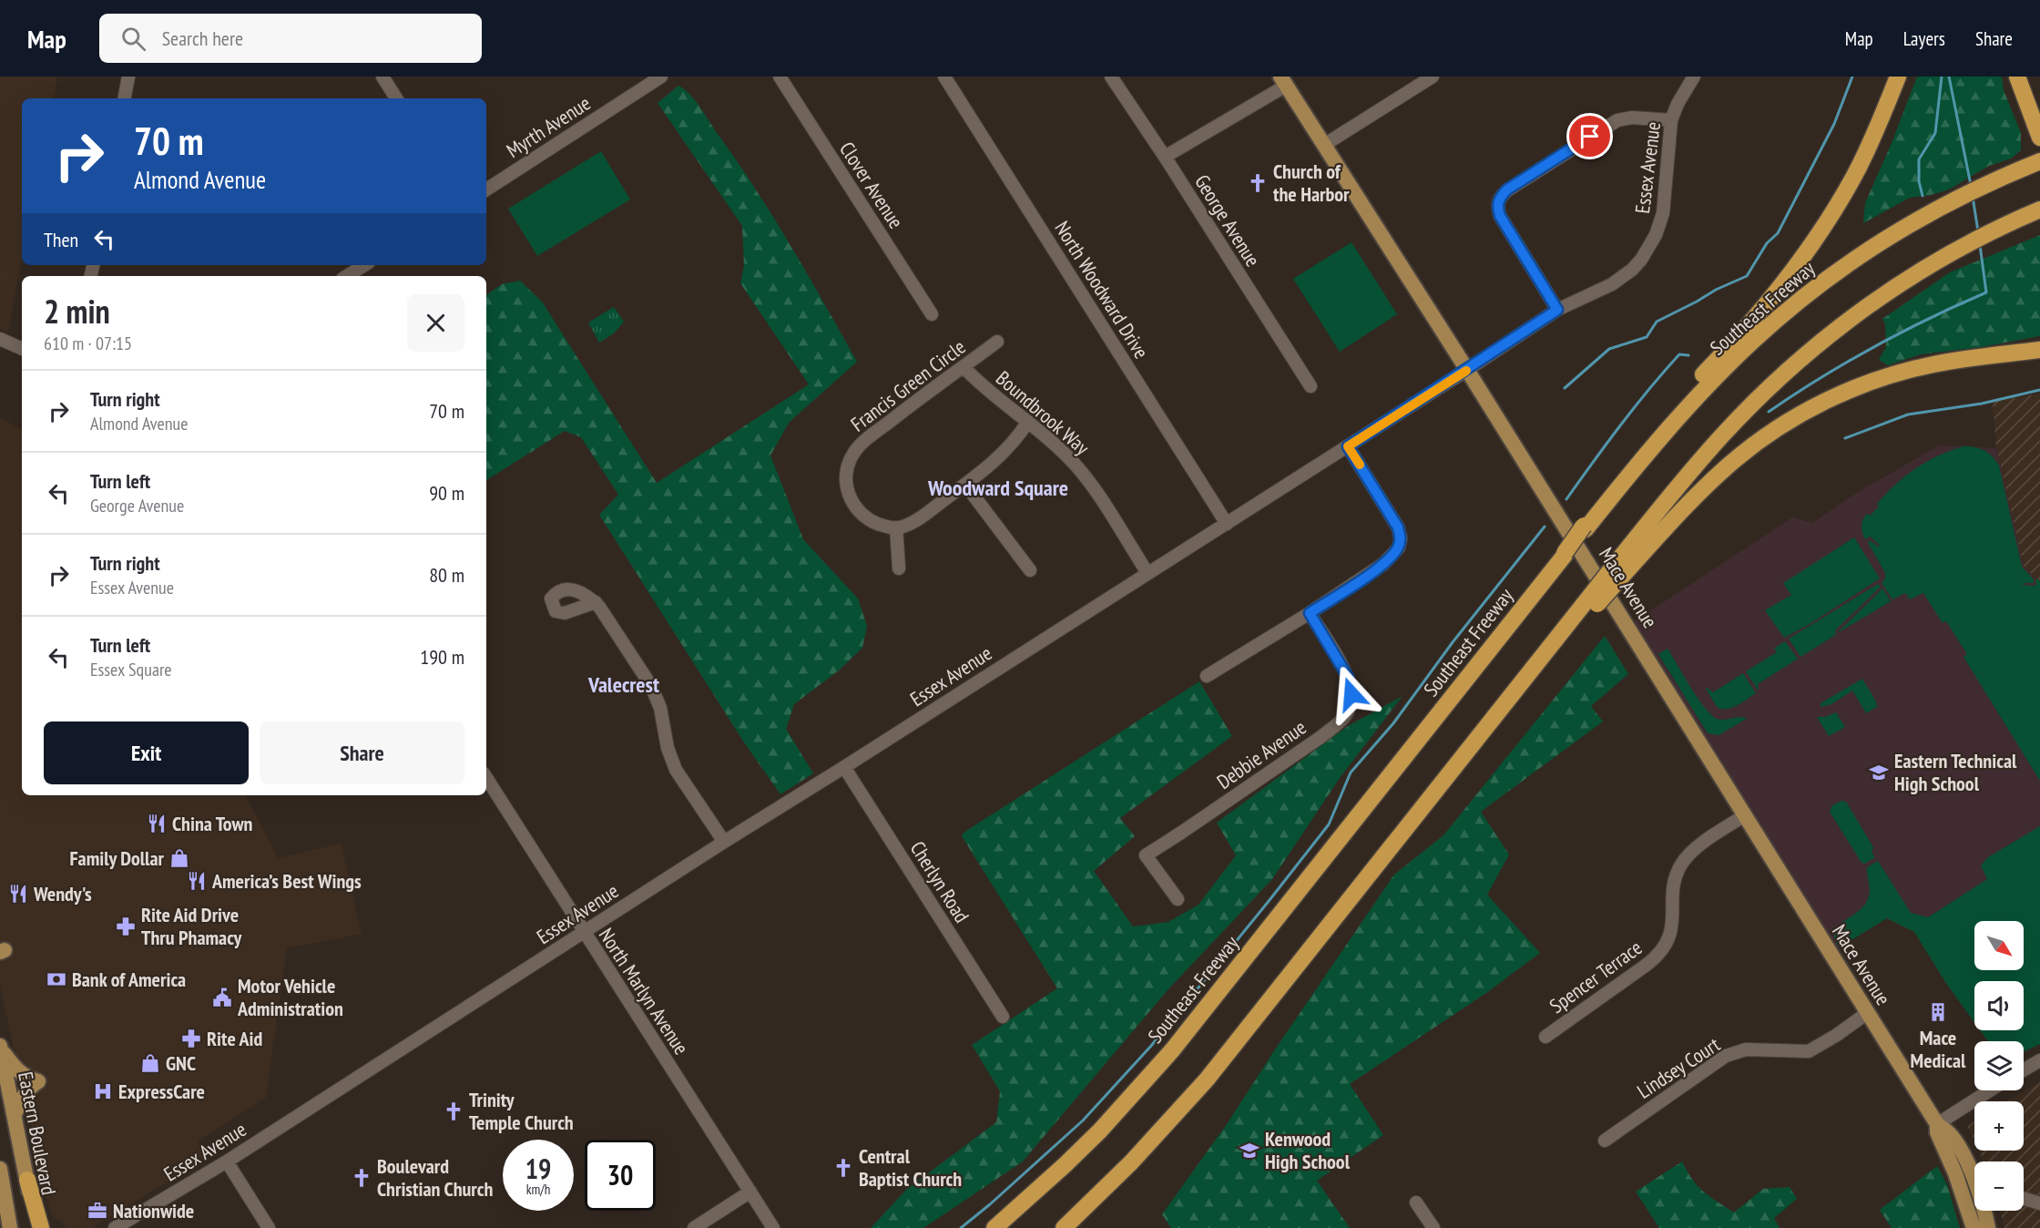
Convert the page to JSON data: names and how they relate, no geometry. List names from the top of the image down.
{
  "streets": {
    "highway": ["Southeast Freeway"],
    "main road": ["Mace Avenue", "Eastern Boulevard"],
    "street": [
      "Myrth Avenue",
      "Essex Avenue",
      "Clover Avenue",
      "George Avenue",
      "North Woodward Drive",
      "Francis Green Circle",
      "Boundbrook Way",
      "Debbie Avenue",
      "Cherlyn Road",
      "Spencer Terrace",
      "North Marlyn Avenue",
      "Lindsey Court"
    ]
  },
  "crossings": [
    ["Essex Avenue", "North Woodward Drive"],
    ["Essex Avenue", "Boundbrook Way"],
    ["Essex Avenue", "Mace Avenue"],
    ["Essex Avenue", "Cherlyn Road"],
    ["Essex Avenue", "North Marlyn Avenue"],
    ["Francis Green Circle", "Boundbrook Way"],
    ["Mace Avenue", "Spencer Terrace"],
    ["Mace Avenue", "Lindsey Court"]
  ],
  "districts": ["Woodward Square", "Valecrest"],
  "places": {
    "church": [
      "Church of the Harbor",
      "Trinity Temple Church",
      "Central Baptist Church",
      "Boulevard Christian Church"
    ],
    "school or university": ["Eastern Technical High School", "Kenwood High School"],
    "restaurant": ["China Town", "America’s Best Wings", "Wendy's"],
    "shop": ["Family Dollar", "GNC"],
    "pharmacy": ["Rite Aid Drive Thru Phamacy", "Rite Aid"],
    "bank": ["Bank of America"],
    "public building": ["Motor Vehicle Administration"],
    "building": ["Mace Medical"],
    "hospital": ["ExpressCare"],
    "office": ["Nationwide"]
  },
  "north": "bottom right",
  "page": {
    "header": "Map",
    "search": "Search here",
    "nav": ["Map", "Layers", "Share"],
    "turn": ["70 m", "Almond Avenue"],
    "then": "Then",
    "heading": ["2 min", "610 m · 07:15"],
    "list": [
      {
        "name": "Turn right",
        "note": "Almond Avenue",
        "value": "70 m"
      },
      {
        "name": "Turn left",
        "note": "George Avenue",
        "value": "90 m"
      },
      {
        "name": "Turn right",
        "note": "Essex Avenue",
        "value": "80 m"
      },
      {
        "name": "Turn left",
        "note": "Essex Square",
        "value": "190 m"
      }
    ],
    "buttons": ["Exit", "Share"],
    "map_buttons": ["+", "−"],
    "speed": "19 km/h",
    "limit": "30"
  }
}
